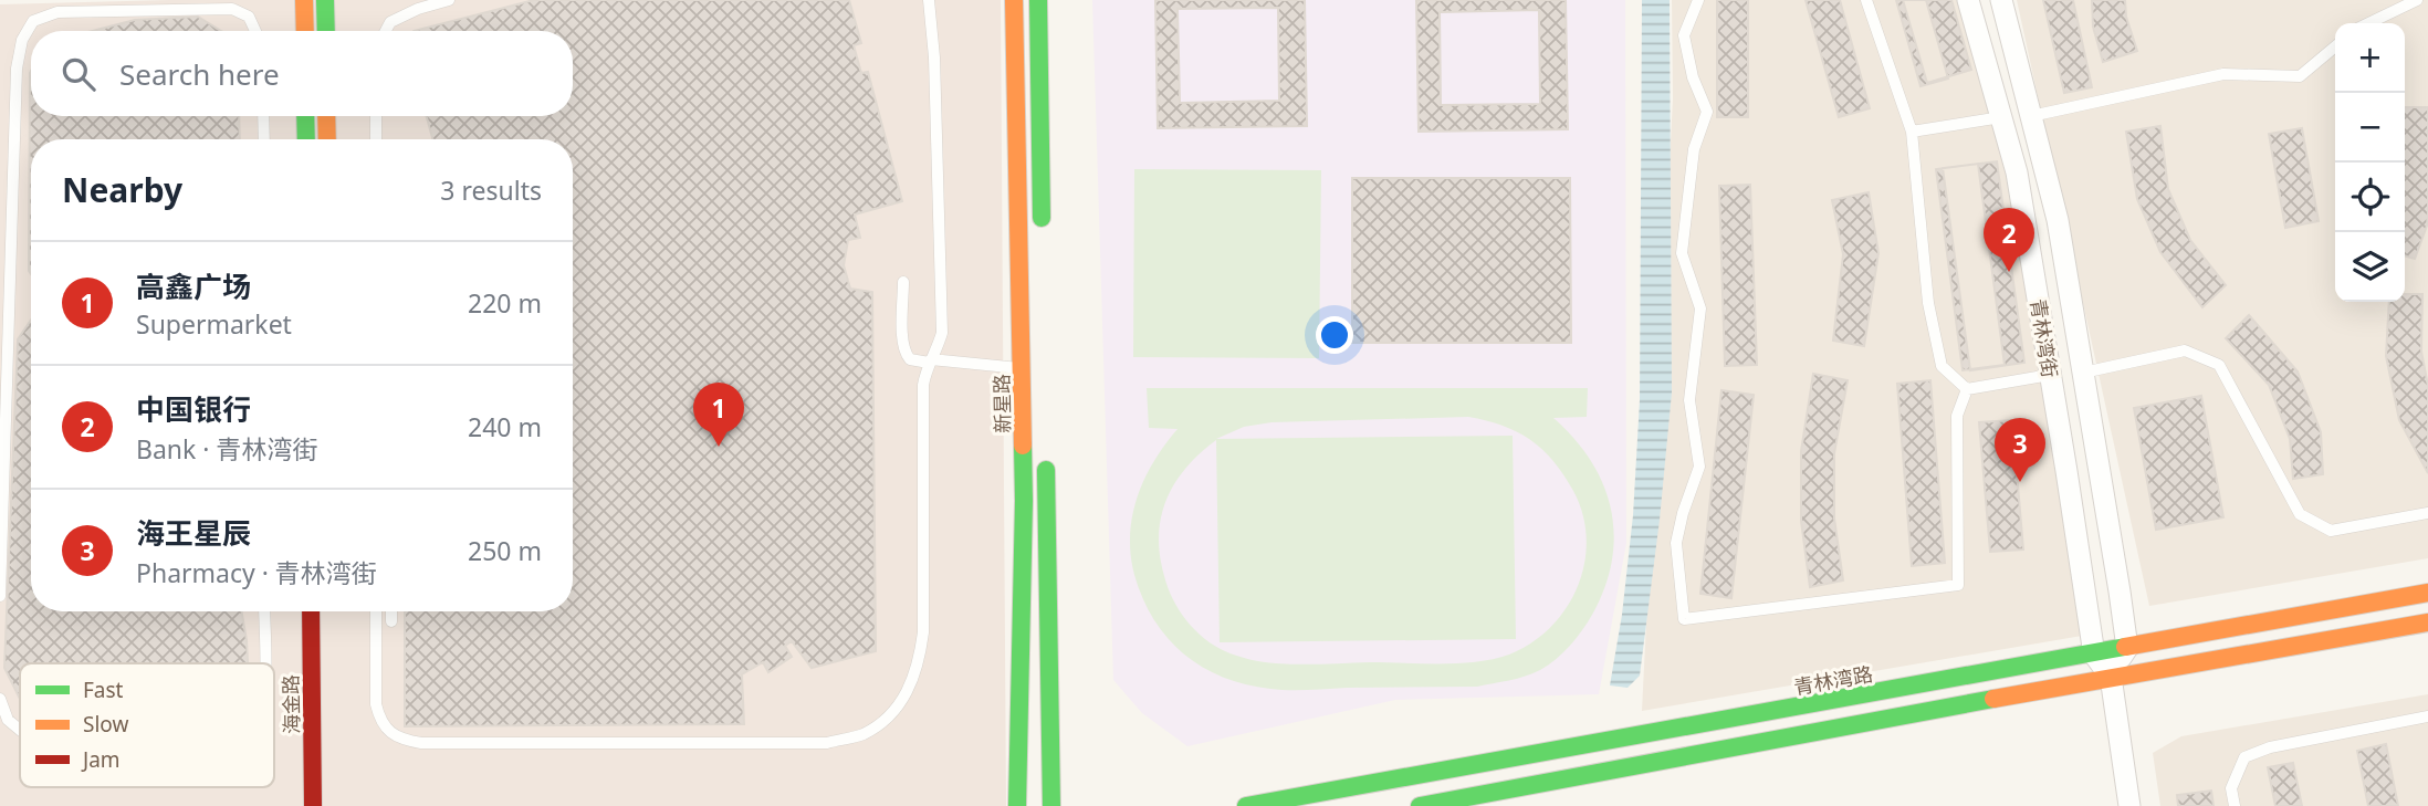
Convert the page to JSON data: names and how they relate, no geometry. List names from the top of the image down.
{
  "streets": {
    "main road": ["新星路", "青林湾路", "海金路"],
    "street": ["青林湾街"]
  },
  "crossings": [
    ["青林湾街", "青林湾路"]
  ],
  "legend": ["Fast", "Slow", "Jam"],
  "page": {
    "map_buttons": ["+", "−"],
    "search": "Search here",
    "heading": ["Nearby", "3 results"],
    "pins": ["2", "1", "3"],
    "list": [
      {
        "mark": "1",
        "name": "高鑫广场",
        "note": "Supermarket",
        "value": "220 m"
      },
      {
        "mark": "2",
        "name": "中国银行",
        "note": "Bank · 青林湾街",
        "value": "240 m"
      },
      {
        "mark": "3",
        "name": "海王星辰",
        "note": "Pharmacy · 青林湾街",
        "value": "250 m"
      }
    ]
  }
}
